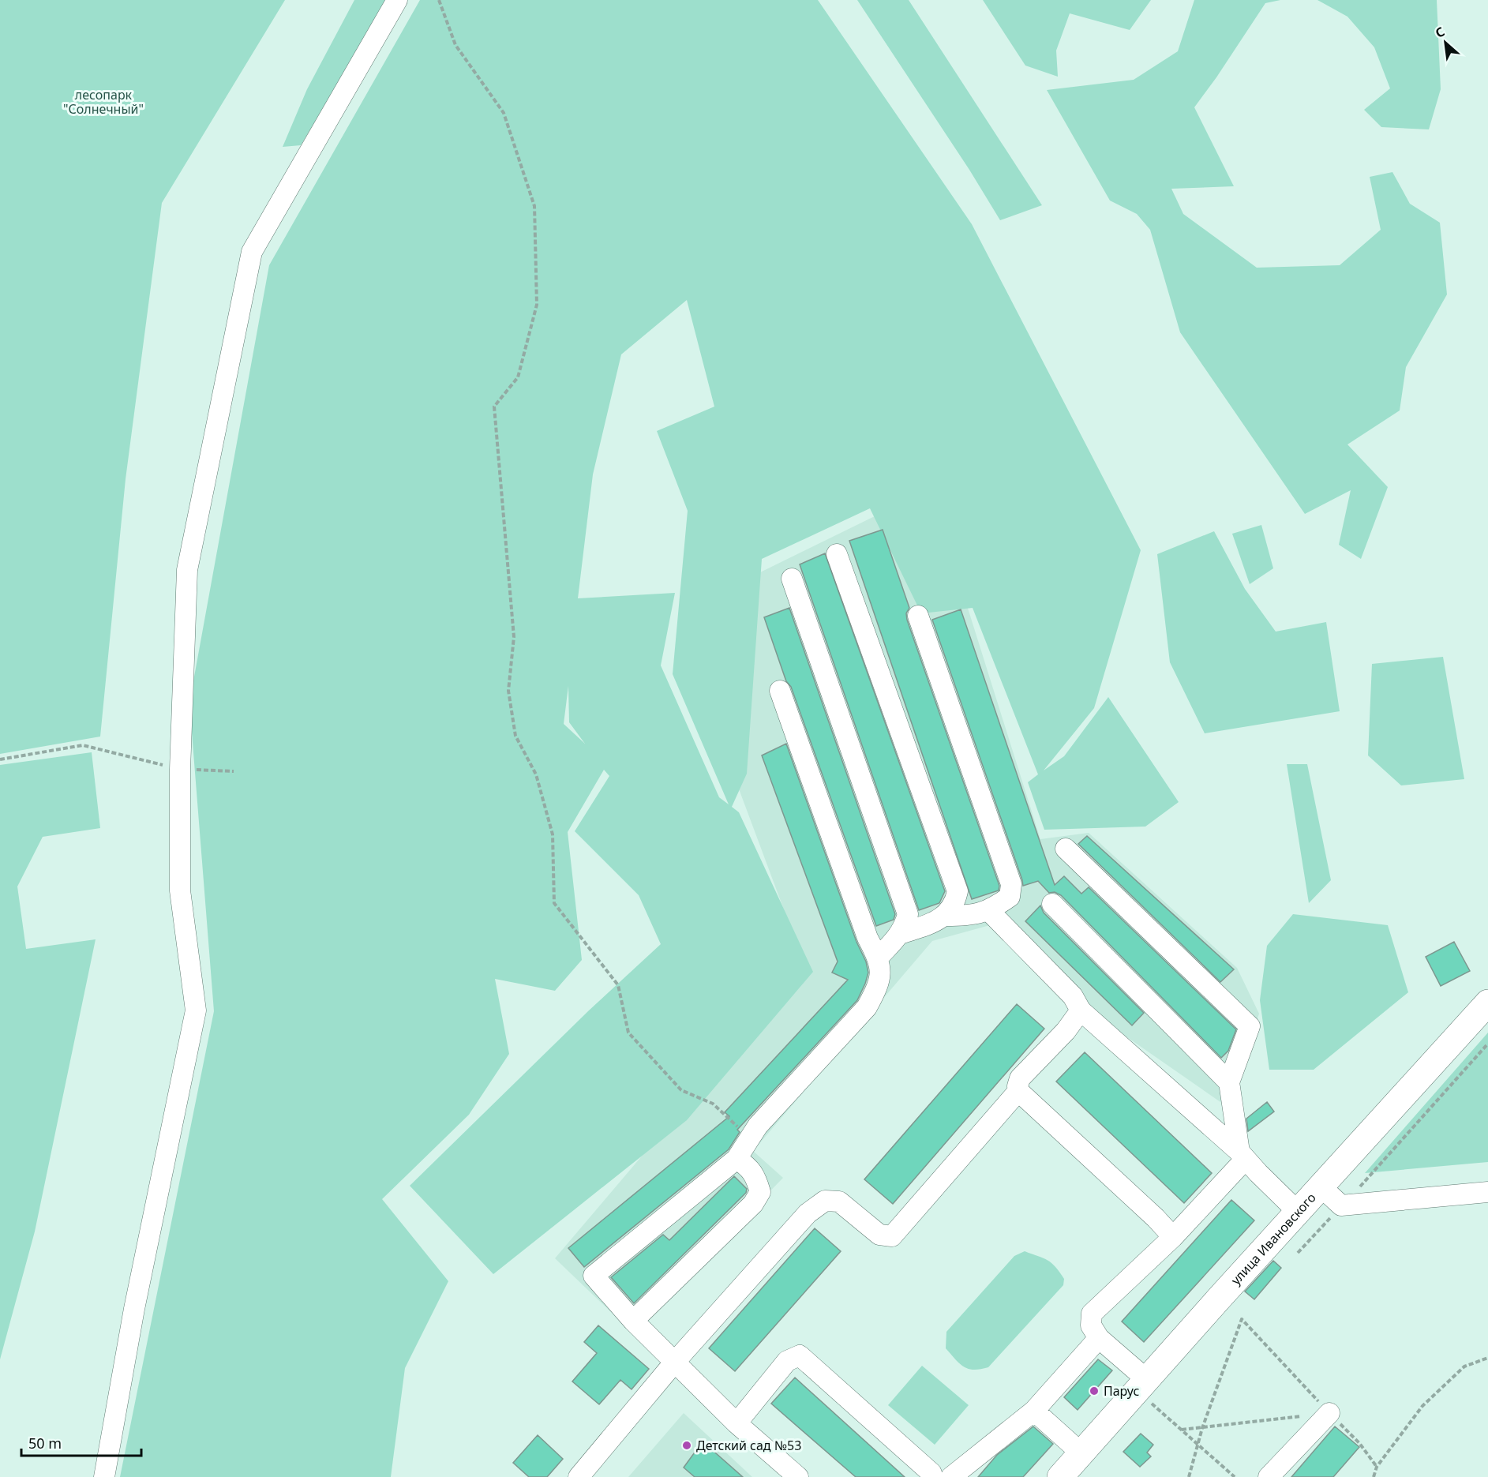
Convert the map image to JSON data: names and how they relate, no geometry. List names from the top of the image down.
{
  "streets": {
    "main road": ["улица Ивановского"]
  },
  "parks": ["лесопарк \"Солнечный\""],
  "places": ["Парус", "Детский сад №53"],
  "scale_bar": "50 m",
  "north": "top left"
}
